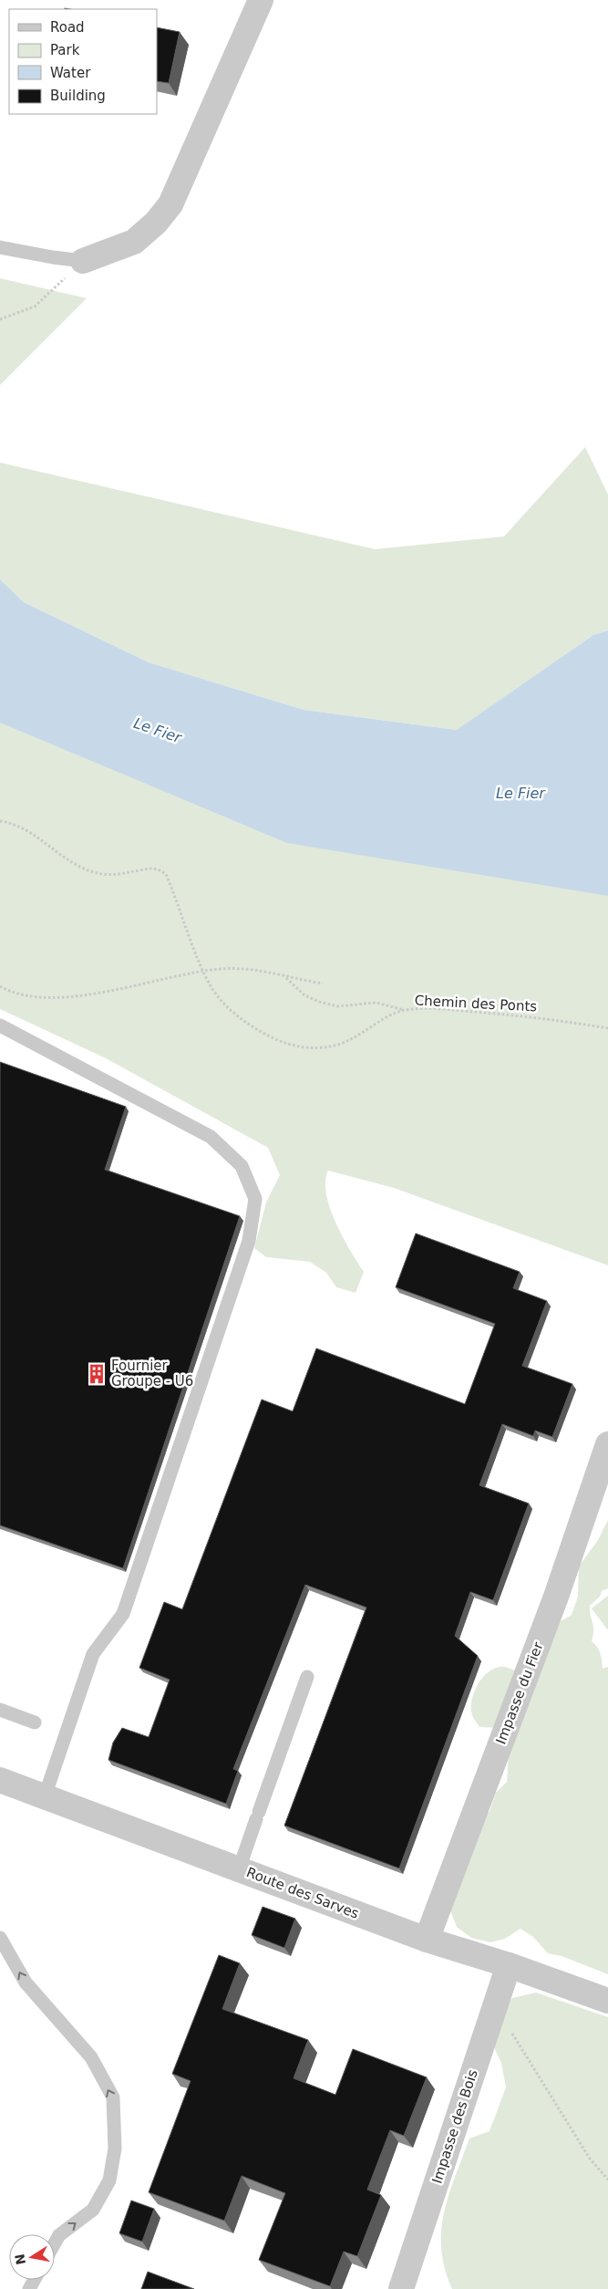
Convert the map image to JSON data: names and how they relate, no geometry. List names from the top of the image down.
{
  "streets": {
    "street": ["Impasse du Fier", "Route des Sarves", "Impasse des Bois"],
    "path": ["Chemin des Ponts"]
  },
  "crossings": [
    ["Impasse du Fier", "Route des Sarves"],
    ["Route des Sarves", "Impasse des Bois"]
  ],
  "water": ["Le Fier"],
  "places": {
    "building": ["Fournier Groupe - U6"]
  },
  "legend": [
    "Road",
    "Park",
    "Water",
    "Building"
  ],
  "north": "left"
}
